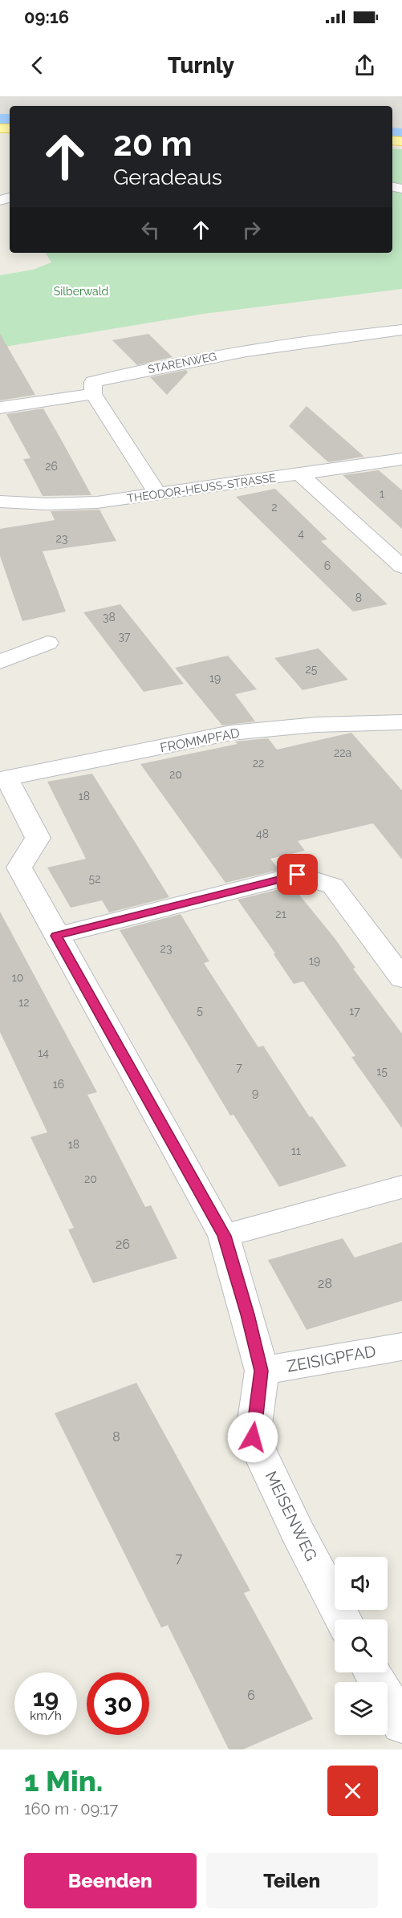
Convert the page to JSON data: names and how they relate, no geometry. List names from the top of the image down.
{
  "streets": {
    "street": [
      "STARENWEG",
      "THEODOR-HEUSS-STRASSE",
      "FROMMPFAD",
      "ZEISIGPFAD",
      "MEISENWEG"
    ]
  },
  "crossings": [
    ["FROMMPFAD", "MEISENWEG"],
    ["ZEISIGPFAD", "MEISENWEG"]
  ],
  "parks": ["Silberwald"],
  "house_numbers": [
    "26",
    "1",
    "2",
    "4",
    "23",
    "6",
    "8",
    "38",
    "37",
    "25",
    "19",
    "22a",
    "22",
    "20",
    "18",
    "48",
    "52",
    "21",
    "23",
    "19",
    "10",
    "12",
    "5",
    "17",
    "14",
    "7",
    "15",
    "16",
    "9",
    "18",
    "11",
    "20",
    "26",
    "28",
    "8",
    "7",
    "6"
  ],
  "page": {
    "status": "09:16",
    "header": "Turnly",
    "turn": ["20 m", "Geradeaus"],
    "speed": "19 km/h",
    "limit": "30",
    "heading": ["1 Min.", "160 m · 09:17"],
    "buttons": ["Beenden", "Teilen"]
  }
}
